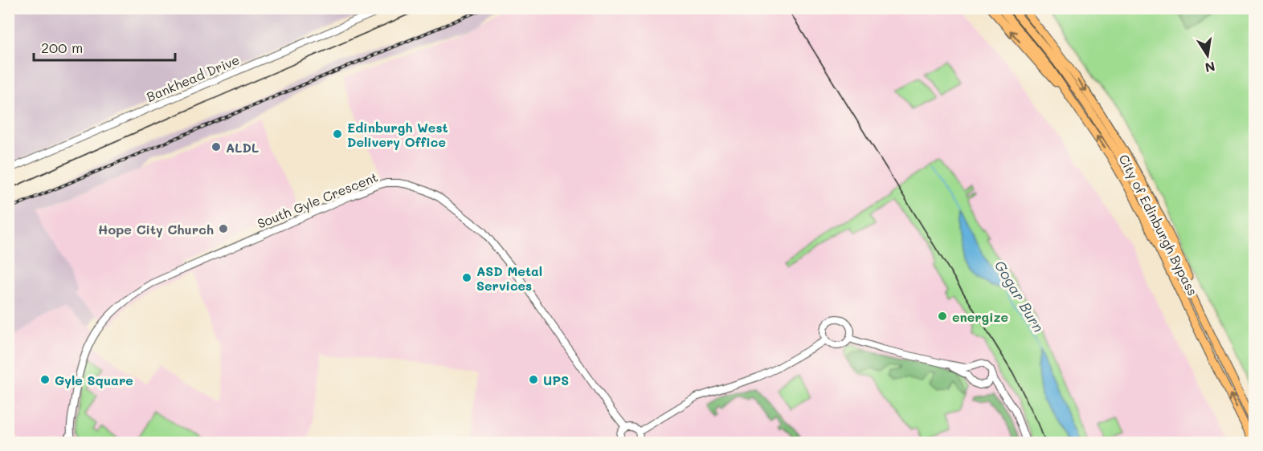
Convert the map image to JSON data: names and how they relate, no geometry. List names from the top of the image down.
{
  "streets": {
    "main road": ["City of Edinburgh Bypass"],
    "street": ["Bankhead Drive", "South Gyle Crescent"]
  },
  "water": ["Gogar Burn"],
  "places": [
    "Edinburgh West Delivery Office",
    "ALDL",
    "Hope City Church",
    "ASD Metal Services",
    "energize",
    "Gyle Square",
    "UPS"
  ],
  "scale_bar": "200 m",
  "north": "bottom"
}
